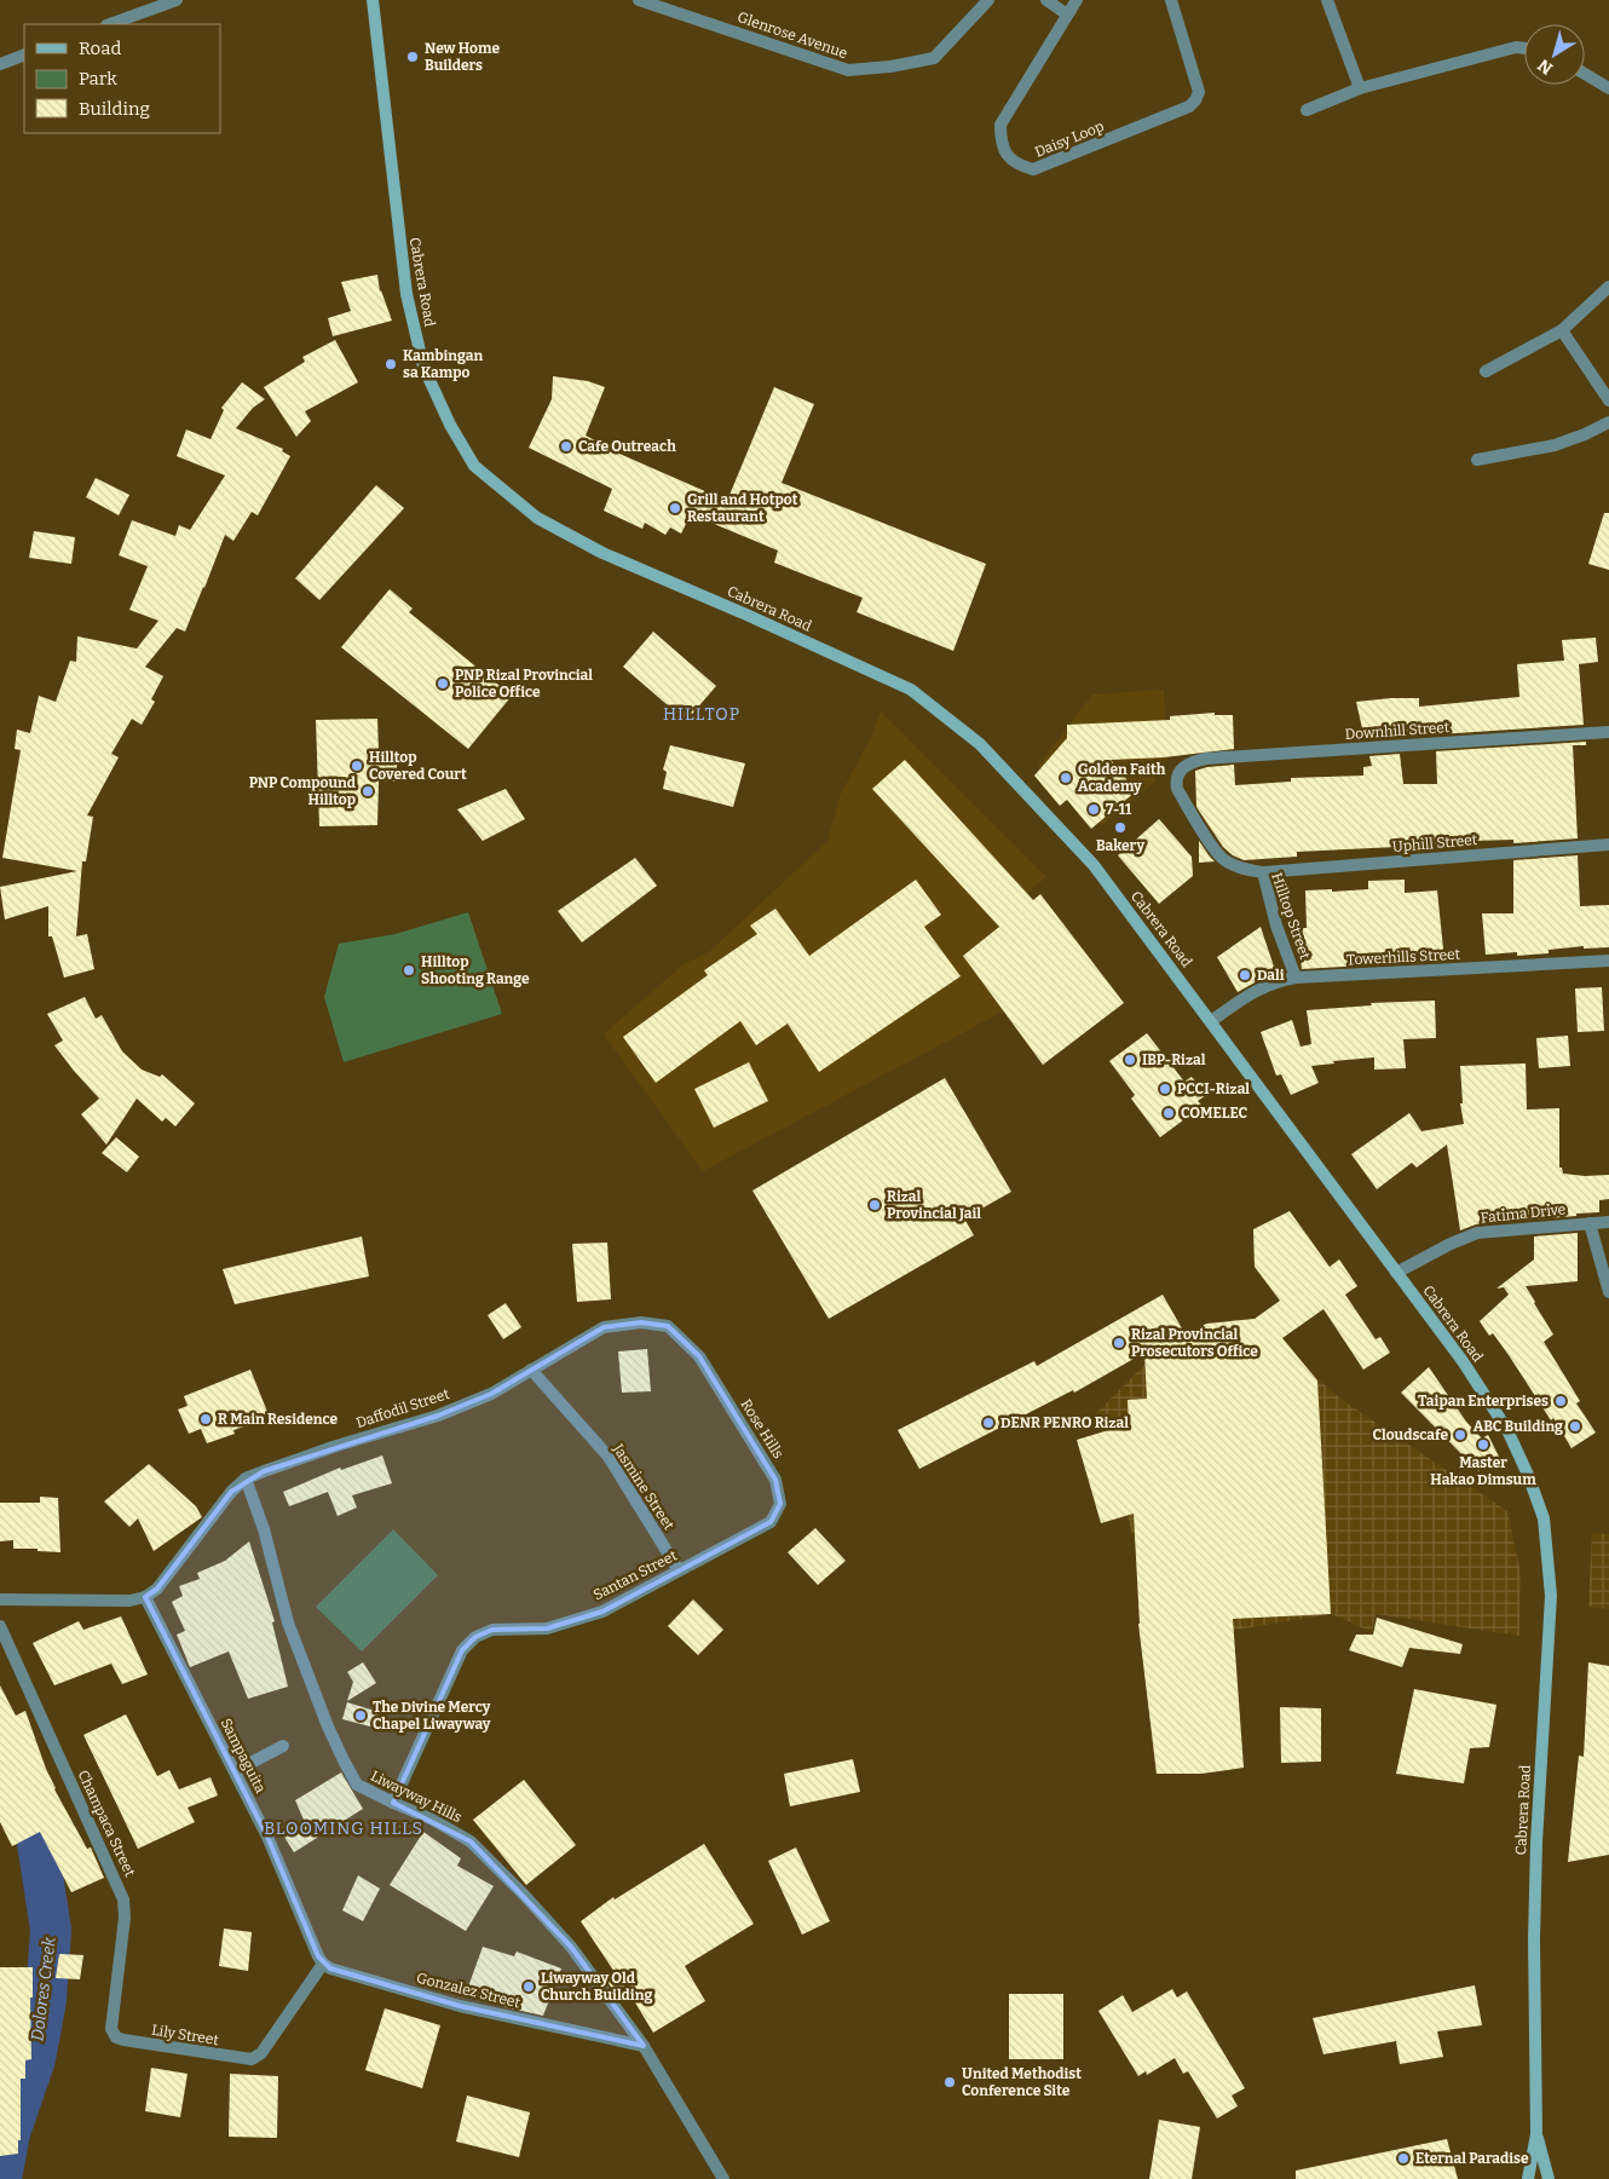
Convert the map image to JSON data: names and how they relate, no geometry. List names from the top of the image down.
{
  "streets": {
    "main road": ["Cabrera Road"],
    "street": [
      "Glenrose Avenue",
      "Daisy Loop",
      "Downhill Street",
      "Uphill Street",
      "Hilltop Street",
      "Towerhills Street",
      "Fatima Drive",
      "Daffodil Street",
      "Rose Hills",
      "Jasmine Street",
      "Santan Street",
      "Sampaguita",
      "Liwayway Hills",
      "Champaca Street",
      "Gonzalez Street",
      "Lily Street"
    ]
  },
  "crossings": [
    ["Cabrera Road", "Towerhills Street"],
    ["Cabrera Road", "Fatima Drive"],
    ["Downhill Street", "Hilltop Street"],
    ["Uphill Street", "Hilltop Street"],
    ["Hilltop Street", "Towerhills Street"],
    ["Daffodil Street", "Rose Hills"],
    ["Daffodil Street", "Jasmine Street"],
    ["Daffodil Street", "Sampaguita"],
    ["Daffodil Street", "Liwayway Hills"],
    ["Rose Hills", "Santan Street"],
    ["Jasmine Street", "Santan Street"],
    ["Santan Street", "Liwayway Hills"],
    ["Sampaguita", "Gonzalez Street"],
    ["Sampaguita", "Lily Street"],
    ["Liwayway Hills", "Gonzalez Street"],
    ["Champaca Street", "Lily Street"],
    ["Gonzalez Street", "Lily Street"]
  ],
  "districts": ["HILLTOP", "BLOOMING HILLS"],
  "water": ["Dolores Creek"],
  "places": [
    "New Home Builders",
    "Kambingan sa Kampo",
    "Cafe Outreach",
    "Grill and Hotpot Restaurant",
    "PNP Rizal Provincial Police Office",
    "Hilltop Covered Court",
    "Golden Faith Academy",
    "PNP Compound Hilltop",
    "7-11",
    "Bakery",
    "Hilltop Shooting Range",
    "Dali",
    "IBP-Rizal",
    "PCCI-Rizal",
    "COMELEC",
    "Rizal Provincial Jail",
    "Rizal Provincial Prosecutors Office",
    "Taipan Enterprises",
    "R Main Residence",
    "DENR PENRO Rizal",
    "ABC Building",
    "Cloudscafe",
    "Master Hakao Dimsum",
    "The Divine Mercy Chapel Liwayway",
    "Liwayway Old Church Building",
    "United Methodist Conference Site",
    "Eternal Paradise"
  ],
  "legend": ["Road", "Park", "Building"],
  "north": "bottom left"
}
